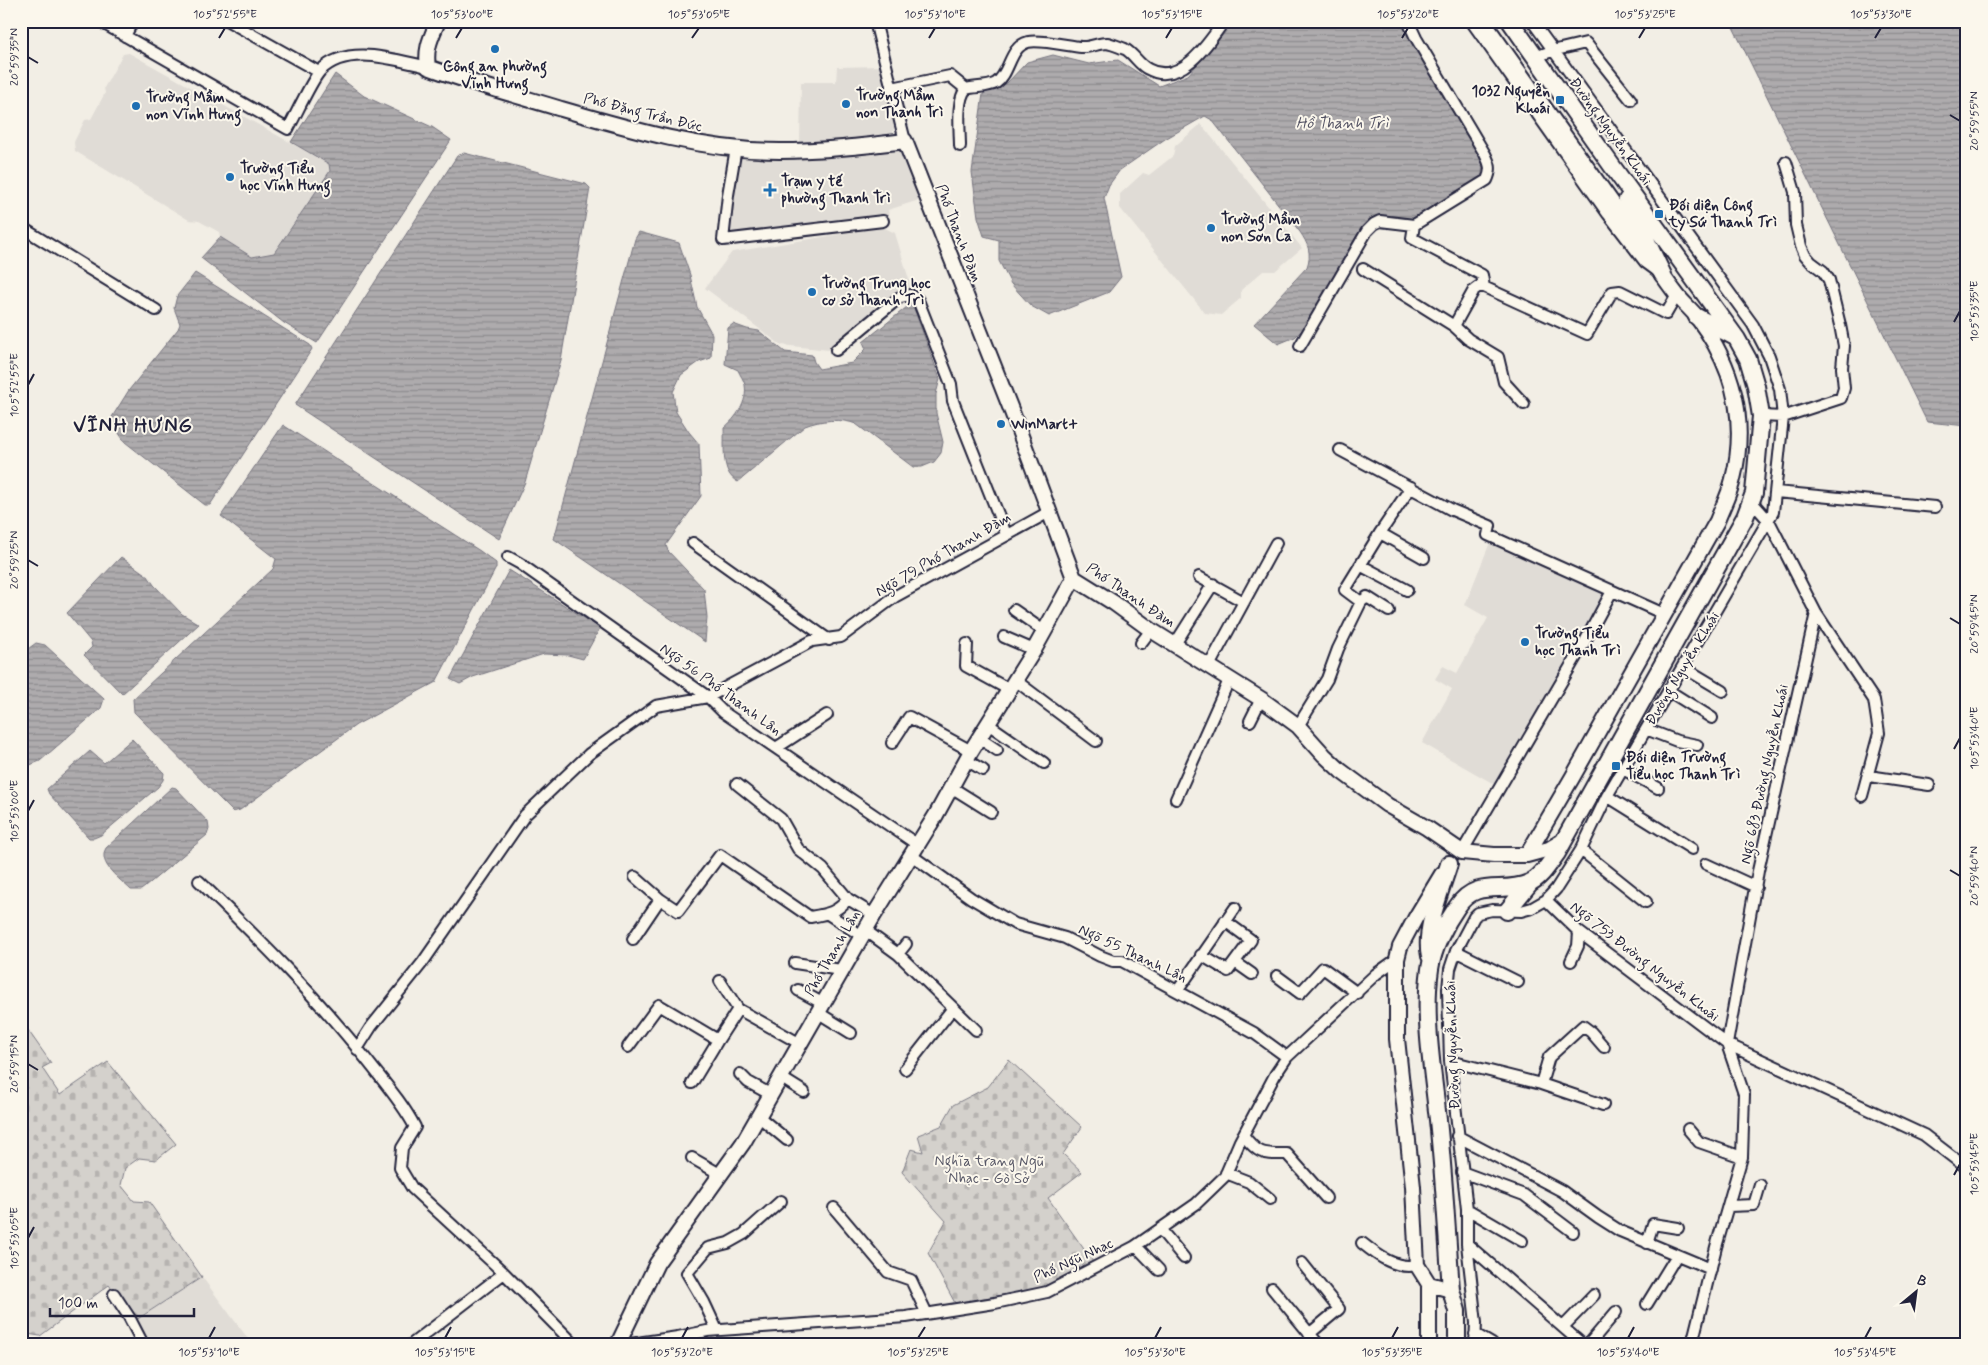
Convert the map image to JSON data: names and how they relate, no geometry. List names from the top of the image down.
{
  "streets": {
    "main road": ["Đường Nguyễn Khoái"],
    "street": [
      "Phố Đặng Trần Đức",
      "Phố Thanh Đàm",
      "Ngõ 79 Phố Thanh Đàm",
      "Ngõ 56 Phố Thanh Lân",
      "Ngõ 683 Đường Nguyễn Khoái",
      "Phố Thanh Lân",
      "Ngõ 55 Thanh Lân",
      "Ngõ 753 Đường Nguyễn Khoái",
      "Phố Ngũ Nhạc"
    ]
  },
  "crossings": [
    ["Phố Đặng Trần Đức", "Phố Thanh Đàm"],
    ["Đường Nguyễn Khoái", "Phố Thanh Đàm"],
    ["Đường Nguyễn Khoái", "Ngõ 753 Đường Nguyễn Khoái"],
    ["Phố Thanh Đàm", "Ngõ 79 Phố Thanh Đàm"],
    ["Phố Thanh Đàm", "Phố Thanh Lân"],
    ["Ngõ 79 Phố Thanh Đàm", "Ngõ 56 Phố Thanh Lân"],
    ["Ngõ 56 Phố Thanh Lân", "Phố Thanh Lân"],
    ["Ngõ 56 Phố Thanh Lân", "Ngõ 55 Thanh Lân"],
    ["Ngõ 683 Đường Nguyễn Khoái", "Ngõ 753 Đường Nguyễn Khoái"],
    ["Phố Thanh Lân", "Ngõ 55 Thanh Lân"],
    ["Ngõ 55 Thanh Lân", "Phố Ngũ Nhạc"]
  ],
  "districts": ["VĨNH HƯNG"],
  "water": ["Hồ Thanh Trì"],
  "parks": ["Nghĩa trang Ngũ Nhạc - Gò Sở"],
  "places": {
    "other": [
      "Công an phường Vĩnh Hưng",
      "Trường Mầm non Thanh Trì",
      "Trường Mầm non Vĩnh Hưng",
      "Trường Tiểu học Vĩnh Hưng",
      "Trường Mầm non Sơn Ca",
      "Trường Trung học cơ sở Thanh Trì",
      "WinMart+",
      "Trường Tiểu học Thanh Trì"
    ],
    "transit": ["1032 Nguyễn Khoái", "Đối diện Công ty Sứ Thanh Trì", "Đối diện Trường Tiểu học Thanh Trì"],
    "health": ["Trạm y tế phường Thanh Trì"]
  },
  "scale_bar": "100 m",
  "north": "top right",
  "coordinates": [
    "105°52'55\"E",
    "105°53'00\"E",
    "105°53'05\"E",
    "105°53'10\"E",
    "105°53'15\"E",
    "105°53'20\"E",
    "105°53'25\"E",
    "105°53'30\"E",
    "20°59'35\"N",
    "20°59'55\"N",
    "105°53'35\"E",
    "20°59'25\"N",
    "20°59'45\"N",
    "105°53'40\"E",
    "20°59'40\"N",
    "20°59'15\"N",
    "105°53'45\"E"
  ]
}
